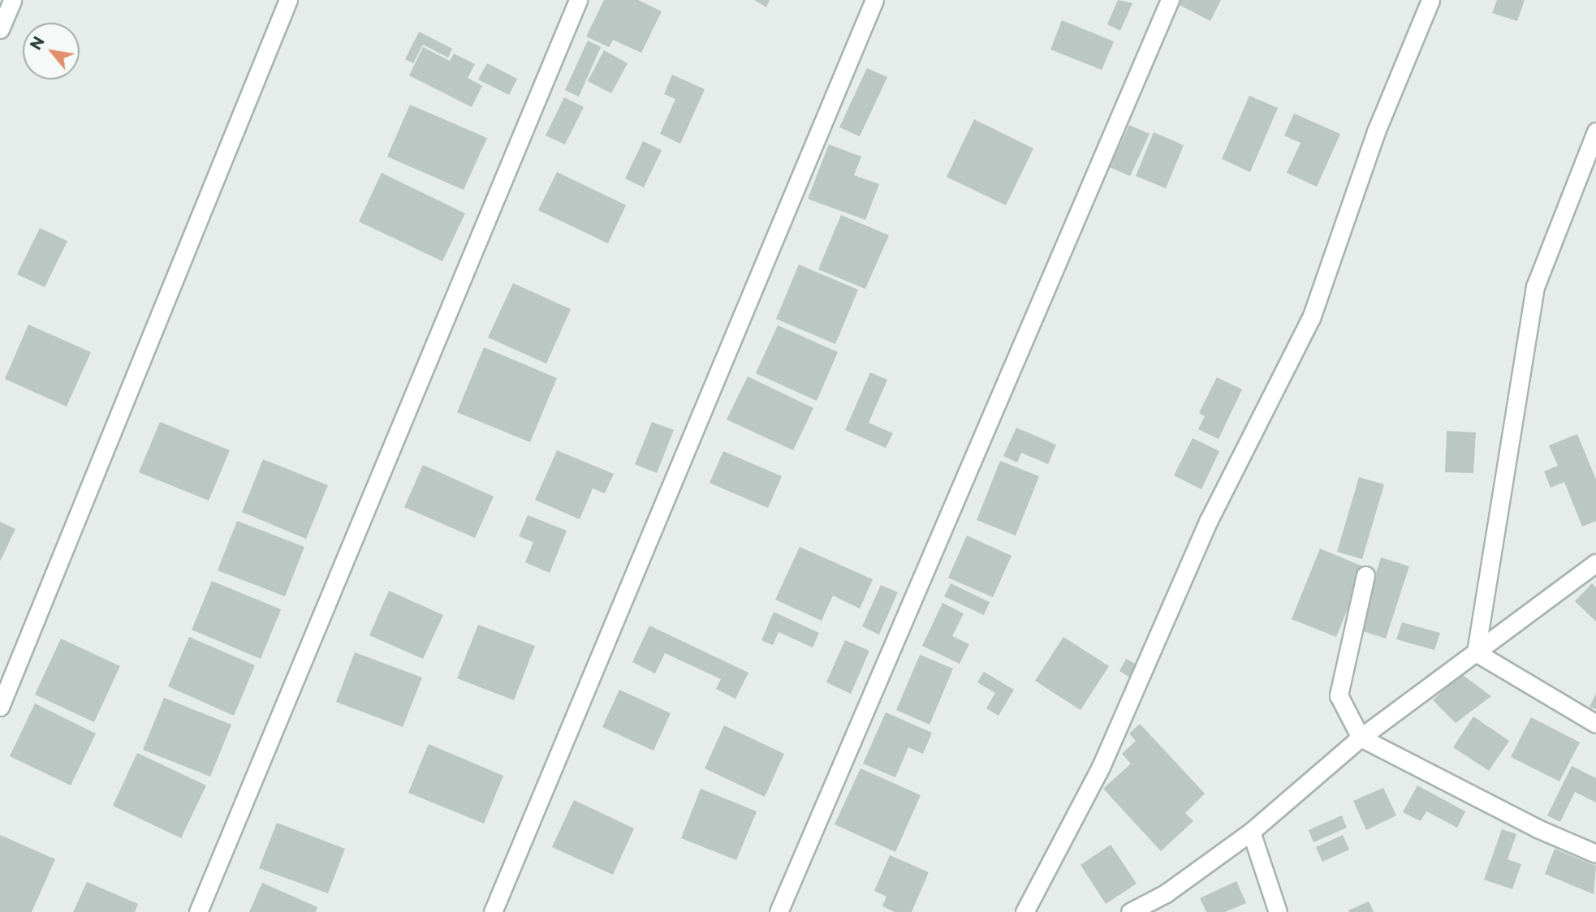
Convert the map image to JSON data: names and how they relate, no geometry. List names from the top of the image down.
{
  "north": "top left"
}
